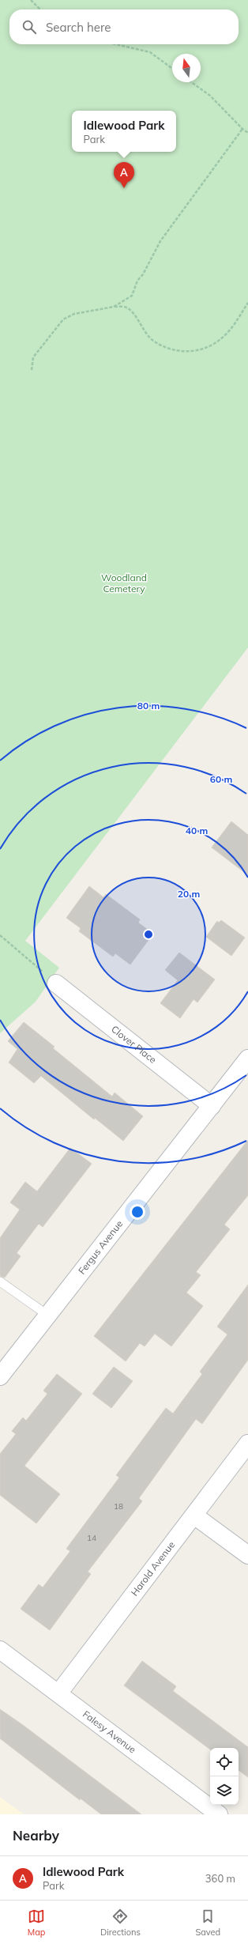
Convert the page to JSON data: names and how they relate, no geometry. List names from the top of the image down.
{
  "streets": {
    "street": [
      "Clover Place",
      "Fergus Avenue",
      "Harold Avenue",
      "Falesy Avenue"
    ]
  },
  "crossings": [
    ["Clover Place", "Fergus Avenue"],
    ["Harold Avenue", "Falesy Avenue"]
  ],
  "parks": ["Woodland Cemetery"],
  "house_numbers": ["18", "14"],
  "north": "top",
  "page": {
    "search": "Search here",
    "popup": ["Idlewood Park", "Park"],
    "pins": "A",
    "heading": "Nearby",
    "list": [
      {
        "mark": "A",
        "name": "Idlewood Park",
        "note": "Park",
        "value": "360 m"
      }
    ],
    "nav": ["Map", "Directions", "Saved"]
  },
  "rings": [
    "80 m",
    "60 m",
    "40 m",
    "20 m"
  ]
}
